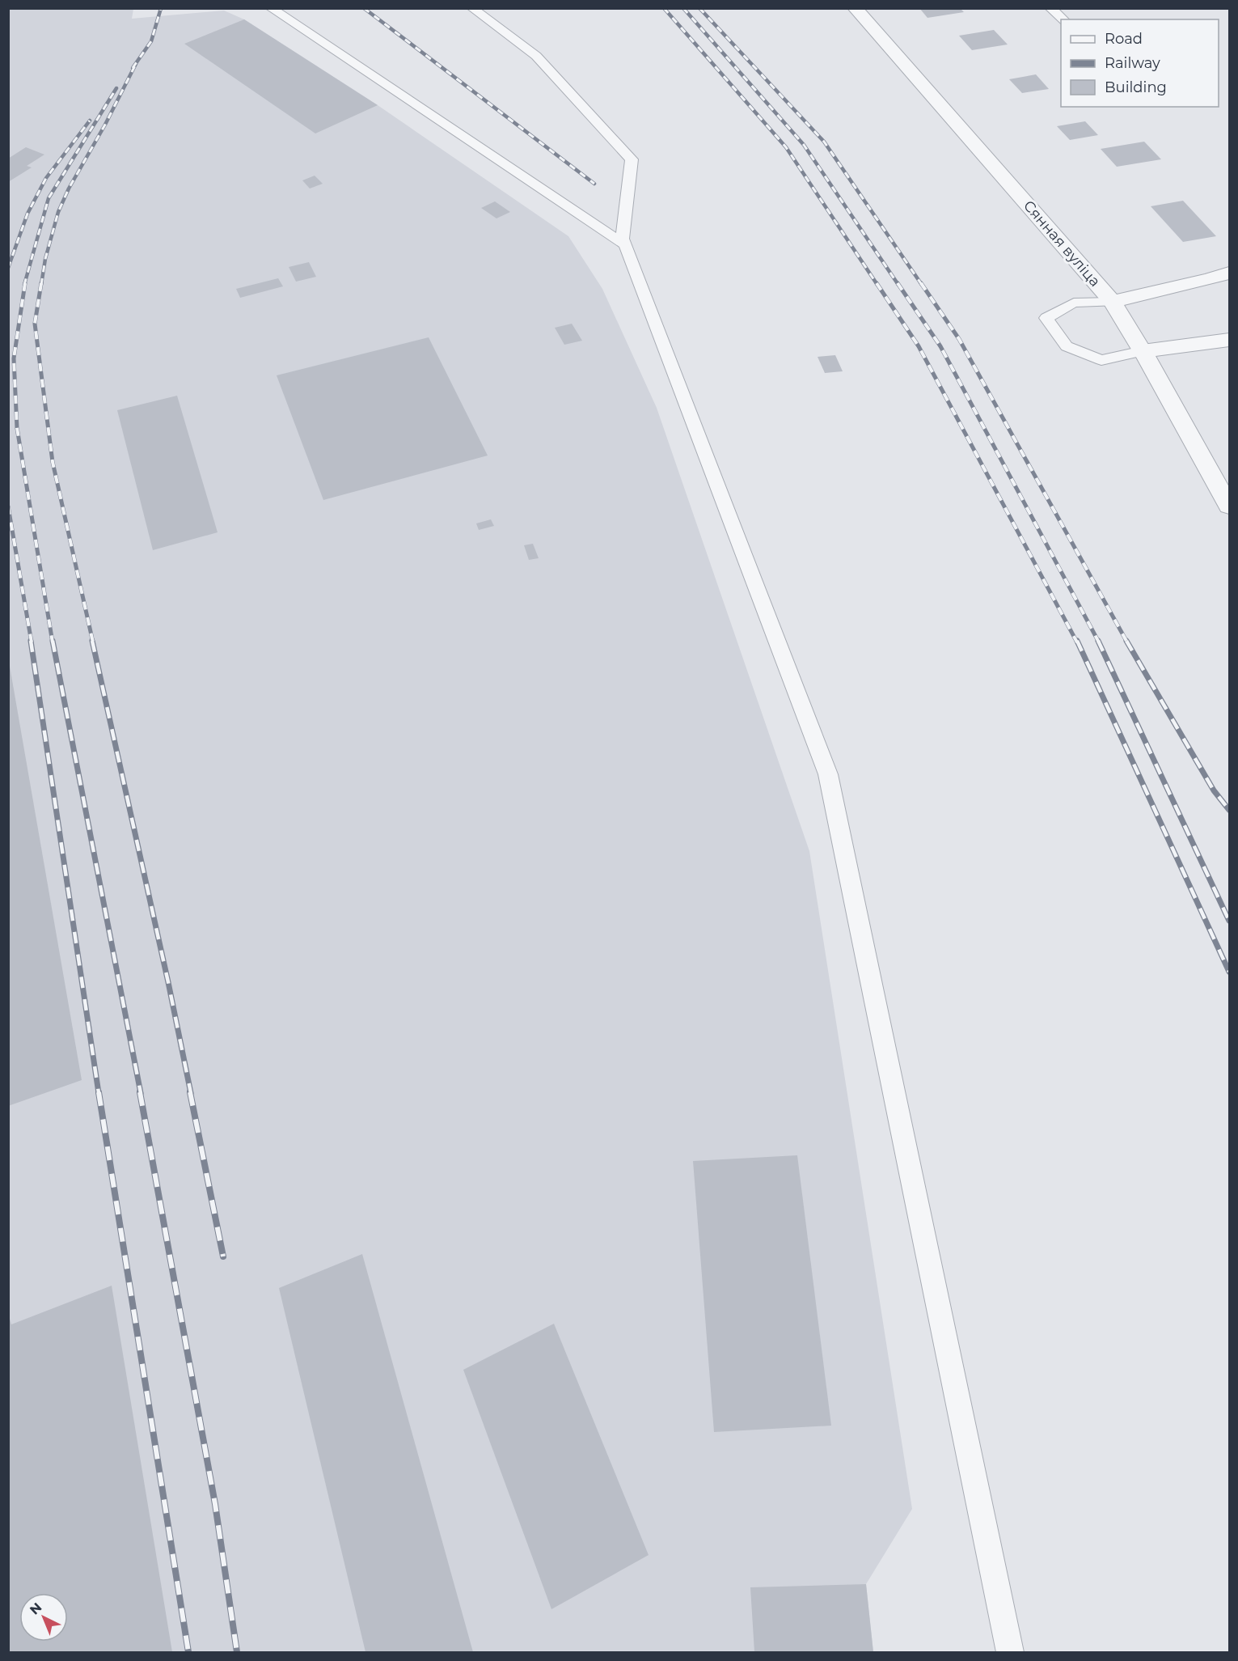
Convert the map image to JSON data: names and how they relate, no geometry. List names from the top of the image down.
{
  "streets": {
    "street": ["Сянная вуліца"]
  },
  "legend": ["Road", "Railway", "Building"],
  "north": "top left"
}
